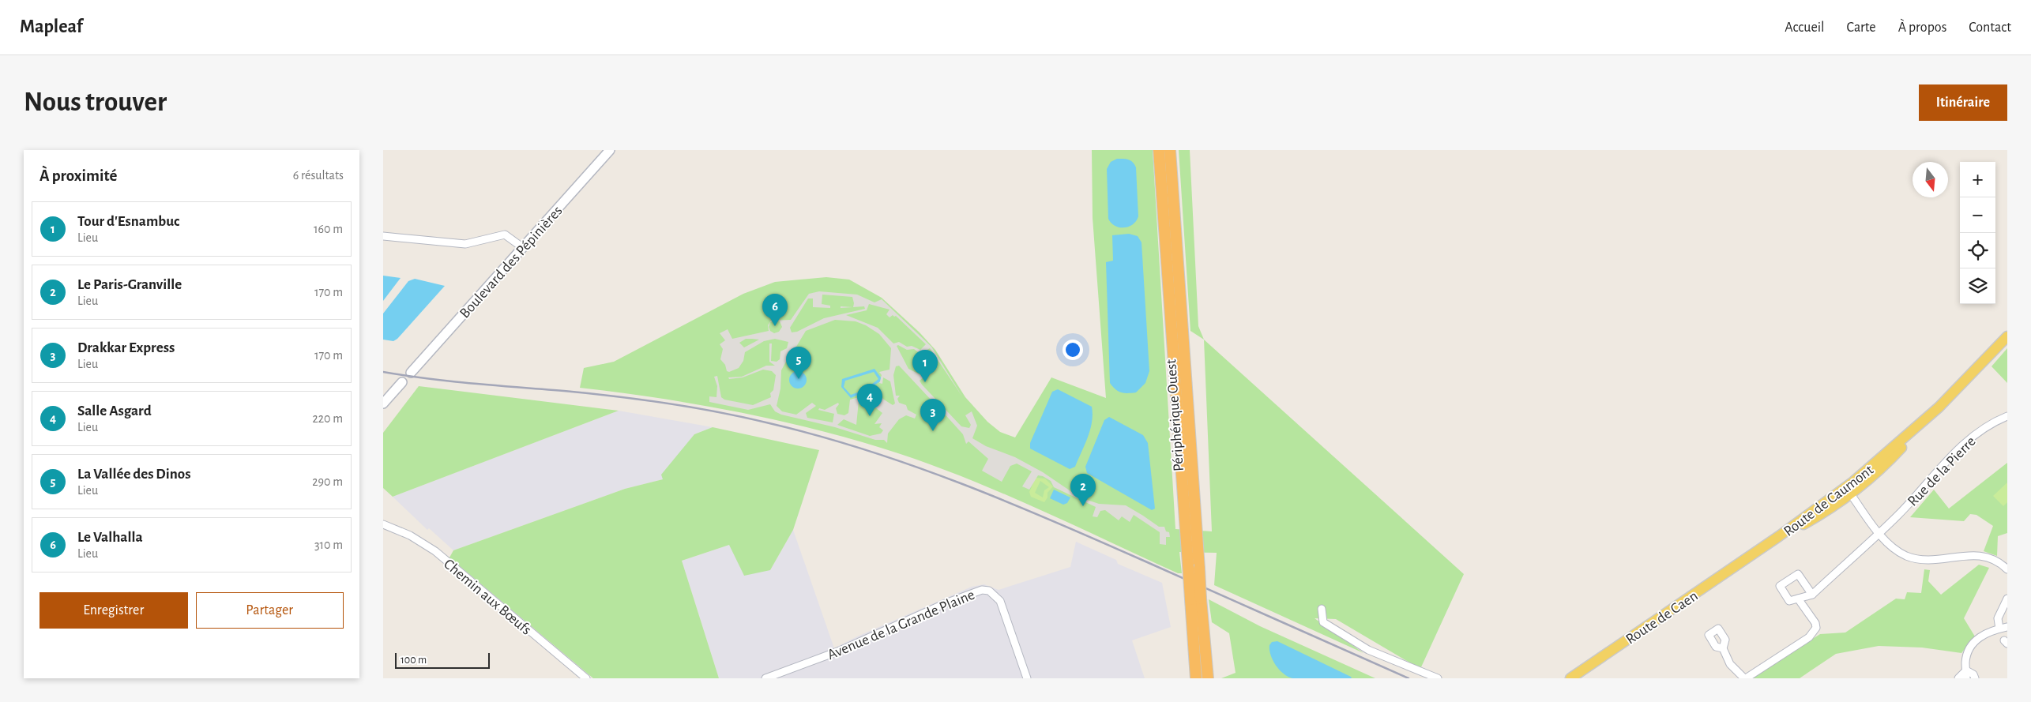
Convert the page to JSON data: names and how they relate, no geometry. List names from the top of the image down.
{
  "streets": {
    "highway": ["Périphérique Ouest"],
    "main road": ["Boulevard des Pépinières", "Route de Caumont", "Route de Caen"],
    "street": ["Rue de la Pierre", "Chemin aux Bœufs", "Avenue de la Grande Plaine"]
  },
  "crossings": [
    ["Route de Caumont", "Route de Caen"]
  ],
  "scale_bar": "100 m",
  "north": "bottom",
  "page": {
    "header": "Mapleaf",
    "nav": [
      "Accueil",
      "Carte",
      "À propos",
      "Contact"
    ],
    "buttons": [
      "Itinéraire",
      ["Enregistrer", "Partager"]
    ],
    "title": "Nous trouver",
    "heading": ["À proximité", "6 résultats"],
    "map_buttons": ["+", "−"],
    "list": [
      {
        "mark": "1",
        "name": "Tour d'Esnambuc",
        "note": "Lieu",
        "value": "160 m"
      },
      {
        "mark": "2",
        "name": "Le Paris-Granville",
        "note": "Lieu",
        "value": "170 m"
      },
      {
        "mark": "3",
        "name": "Drakkar Express",
        "note": "Lieu",
        "value": "170 m"
      },
      {
        "mark": "4",
        "name": "Salle Asgard",
        "note": "Lieu",
        "value": "220 m"
      },
      {
        "mark": "5",
        "name": "La Vallée des Dinos",
        "note": "Lieu",
        "value": "290 m"
      },
      {
        "mark": "6",
        "name": "Le Valhalla",
        "note": "Lieu",
        "value": "310 m"
      }
    ],
    "pins": [
      "6",
      "5",
      "1",
      "4",
      "3",
      "2"
    ],
    "scale": "100 m"
  }
}
